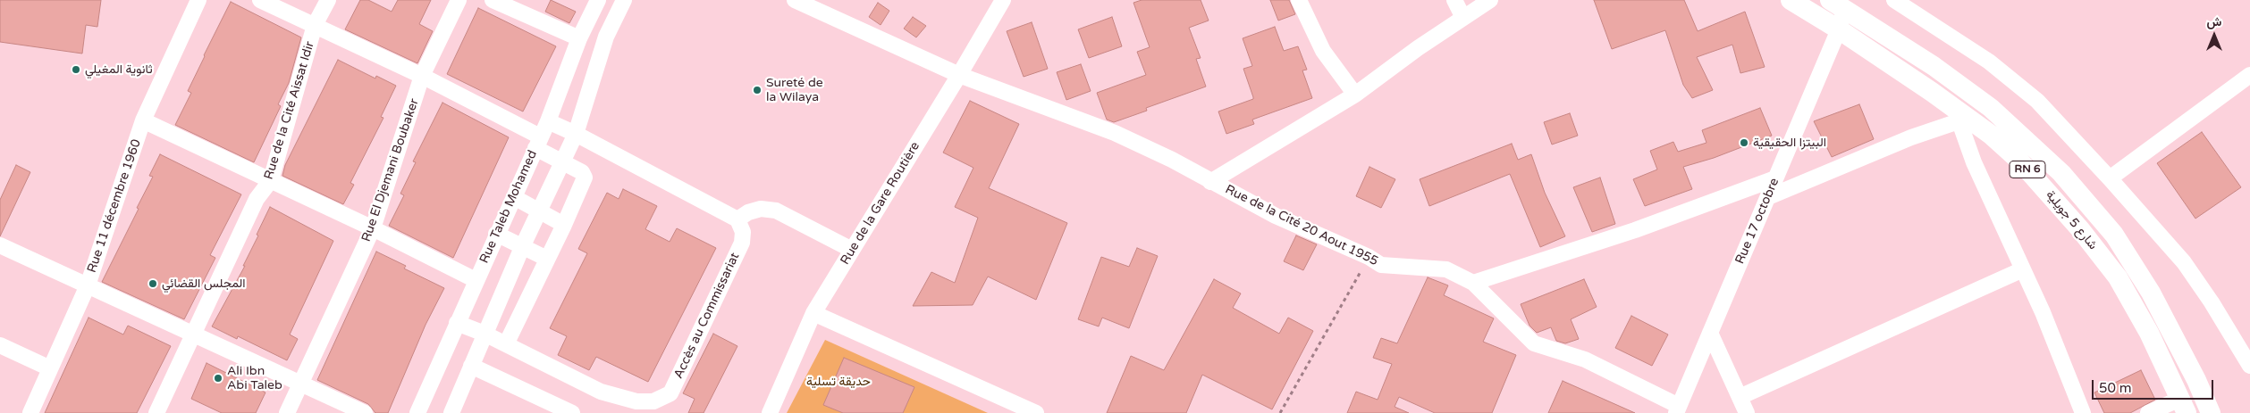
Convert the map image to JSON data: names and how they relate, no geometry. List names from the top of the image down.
{
  "streets": {
    "main road": ["RN 6", "شارع 5 جويلية"],
    "street": [
      "Rue de la Cité Aissat Idir",
      "Rue El Djemani Boubaker",
      "Rue de la Gare Routière",
      "Rue 11 décembre 1960",
      "Rue Taleb Mohamed",
      "Rue 17 octobre",
      "Rue de la Cité 20 Aout 1955",
      "Accès au Commissariat"
    ]
  },
  "crossings": [
    ["Rue de la Gare Routière", "Rue de la Cité 20 Aout 1955"],
    ["Rue Taleb Mohamed", "Accès au Commissariat"],
    ["شارع 5 جويلية", "Rue 17 octobre"],
    ["Rue 17 octobre", "Rue de la Cité 20 Aout 1955"]
  ],
  "parks": ["حديقة تسلية"],
  "places": [
    "ثانوية المغيلي",
    "Sureté de la Wilaya",
    "البيتزا الحقيقية",
    "المجلس القضائي",
    "Ali Ibn Abi Taleb"
  ],
  "scale_bar": "50 m",
  "north": "top"
}
